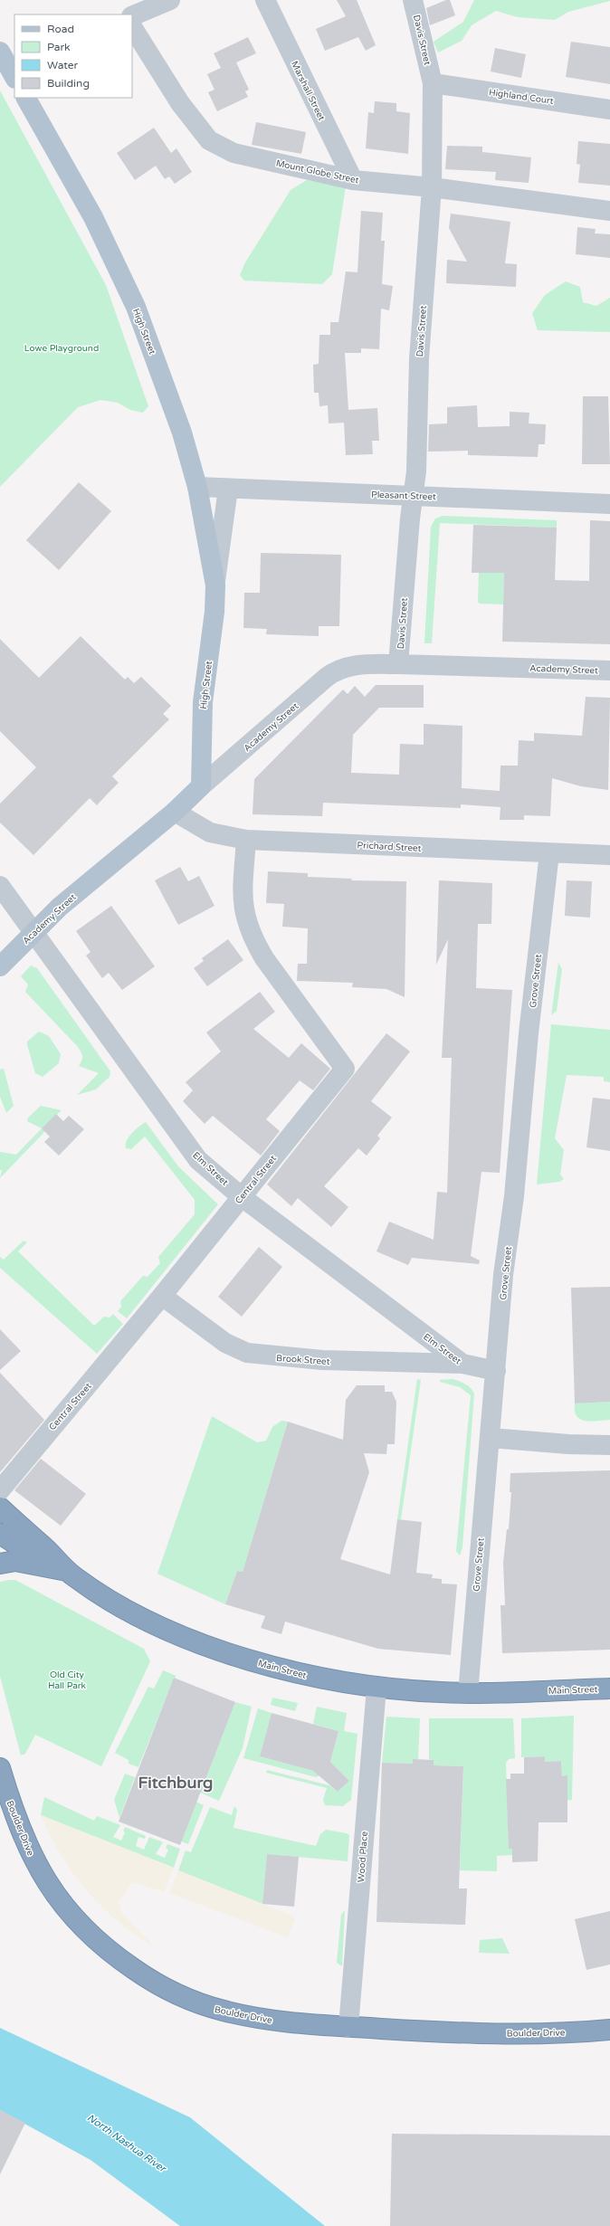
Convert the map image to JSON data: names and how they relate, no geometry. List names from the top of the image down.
{
  "streets": {
    "highway": ["Main Street", "Boulder Drive"],
    "main road": ["High Street", "Academy Street"],
    "street": [
      "Davis Street",
      "Marshall Street",
      "Highland Court",
      "Mount Globe Street",
      "Pleasant Street",
      "Prichard Street",
      "Grove Street",
      "Elm Street",
      "Central Street",
      "Brook Street",
      "Wood Place"
    ]
  },
  "crossings": [
    ["Davis Street", "Highland Court"],
    ["Davis Street", "Mount Globe Street"],
    ["Davis Street", "Pleasant Street"],
    ["Davis Street", "Academy Street"],
    ["Marshall Street", "Mount Globe Street"],
    ["High Street", "Pleasant Street"],
    ["High Street", "Academy Street"],
    ["Academy Street", "Prichard Street"],
    ["Academy Street", "Elm Street"],
    ["Prichard Street", "Grove Street"],
    ["Prichard Street", "Central Street"],
    ["Grove Street", "Elm Street"],
    ["Grove Street", "Main Street"],
    ["Elm Street", "Central Street"],
    ["Elm Street", "Brook Street"],
    ["Central Street", "Brook Street"],
    ["Main Street", "Wood Place"],
    ["Boulder Drive", "Wood Place"]
  ],
  "districts": ["Fitchburg"],
  "water": ["North Nashua River"],
  "parks": ["Lowe Playground", "Old City Hall Park"],
  "legend": [
    "Road",
    "Park",
    "Water",
    "Building"
  ]
}
